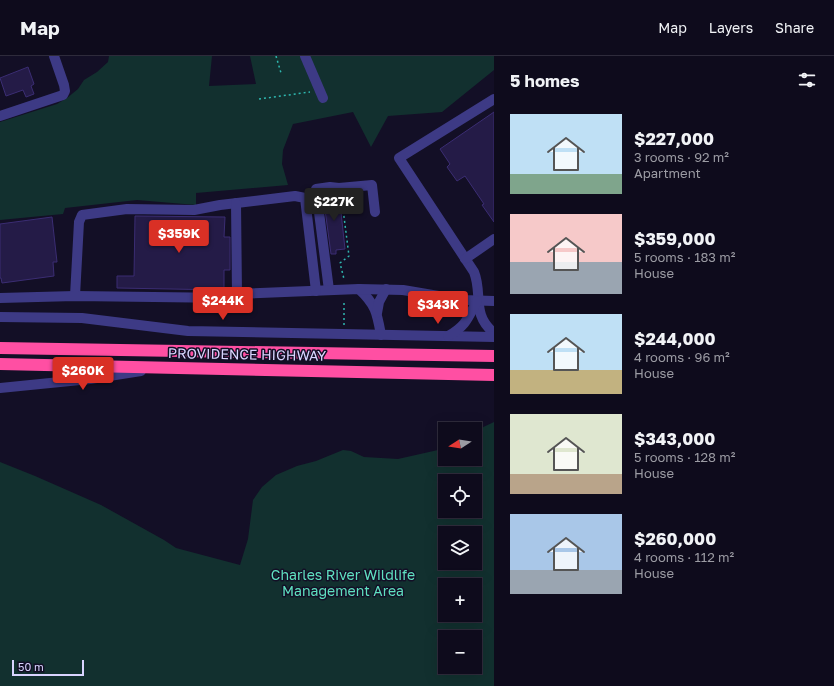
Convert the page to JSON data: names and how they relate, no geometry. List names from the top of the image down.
{
  "streets": {
    "highway": ["PROVIDENCE HIGHWAY"]
  },
  "parks": ["Charles River Wildlife Management Area"],
  "scale_bar": "50 m",
  "north": "left",
  "page": {
    "header": "Map",
    "nav": ["Map", "Layers", "Share"],
    "heading": "5 homes",
    "list": [
      {
        "name": "$227,000",
        "note": "3 rooms · 92 m² · Apartment"
      },
      {
        "name": "$359,000",
        "note": "5 rooms · 183 m² · House"
      },
      {
        "name": "$244,000",
        "note": "4 rooms · 96 m² · House"
      },
      {
        "name": "$343,000",
        "note": "5 rooms · 128 m² · House"
      },
      {
        "name": "$260,000",
        "note": "4 rooms · 112 m² · House"
      }
    ],
    "price": [
      "$227K",
      "$359K",
      "$244K",
      "$343K",
      "$260K"
    ],
    "map_buttons": ["+", "−"],
    "scale": "50 m"
  }
}
